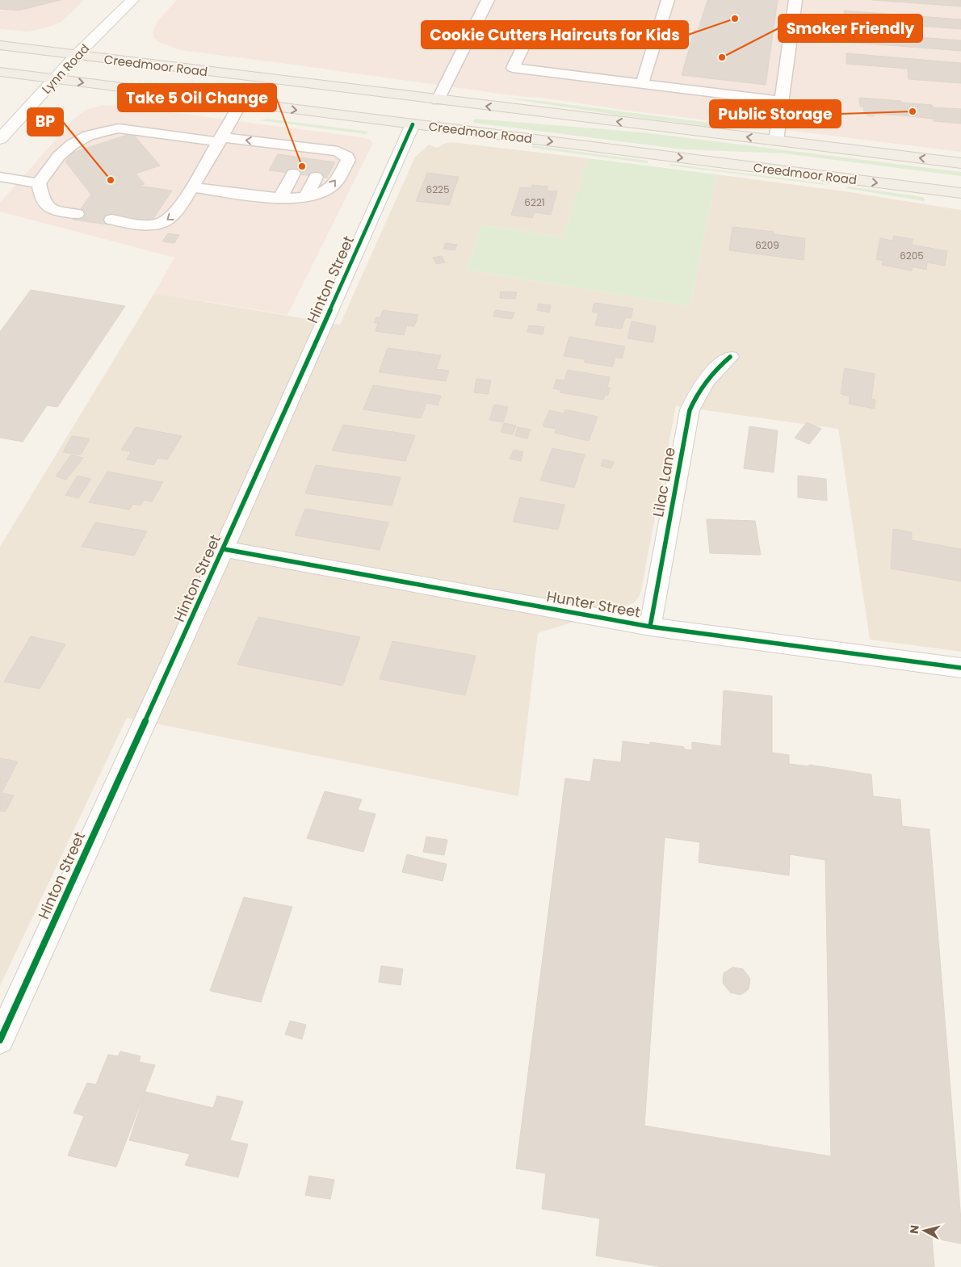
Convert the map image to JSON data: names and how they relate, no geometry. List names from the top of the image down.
{
  "streets": {
    "main road": ["Creedmoor Road"],
    "street": [
      "Lynn Road",
      "Hinton Street",
      "Lilac Lane",
      "Hunter Street"
    ]
  },
  "crossings": [
    ["Creedmoor Road", "Lynn Road"],
    ["Creedmoor Road", "Hinton Street"],
    ["Hinton Street", "Hunter Street"],
    ["Lilac Lane", "Hunter Street"]
  ],
  "places": [
    "Cookie Cutters Haircuts for Kids",
    "Smoker Friendly",
    "Public Storage",
    "Take 5 Oil Change",
    "BP"
  ],
  "house_numbers": [
    "6225",
    "6221",
    "6209",
    "6205"
  ],
  "north": "left"
}
